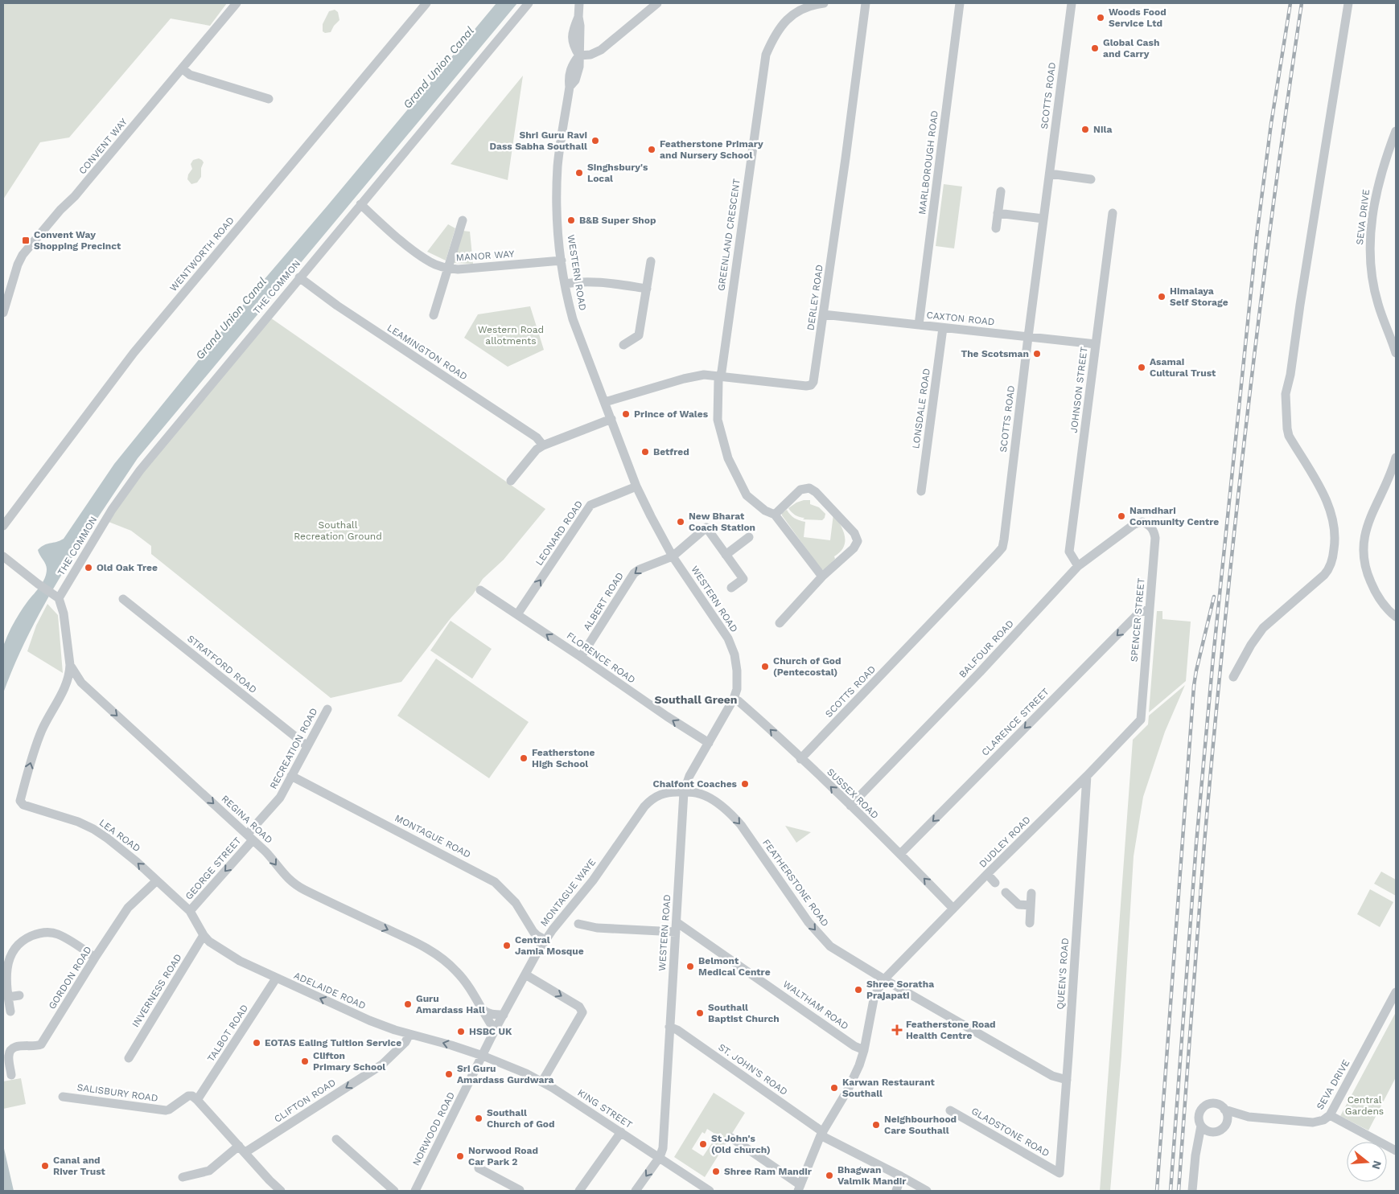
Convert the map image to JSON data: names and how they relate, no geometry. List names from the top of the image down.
{
  "streets": {
    "street": [
      "SCOTTS ROAD",
      "CONVENT WAY",
      "MARLBOROUGH ROAD",
      "SEVA DRIVE",
      "GREENLAND CRESCENT",
      "WENTWORTH ROAD",
      "MANOR WAY",
      "WESTERN ROAD",
      "THE COMMON",
      "DERLEY ROAD",
      "CAXTON ROAD",
      "LEAMINGTON ROAD",
      "JOHNSON STREET",
      "LONSDALE ROAD",
      "LEONARD ROAD",
      "ALBERT ROAD",
      "SPENCER STREET",
      "BALFOUR ROAD",
      "FLORENCE ROAD",
      "STRATFORD ROAD",
      "CLARENCE STREET",
      "RECREATION ROAD",
      "SUSSEX ROAD",
      "REGINA ROAD",
      "LEA ROAD",
      "MONTAGUE ROAD",
      "DUDLEY ROAD",
      "GEORGE STREET",
      "FEATHERSTONE ROAD",
      "MONTAGUE WAYE",
      "QUEEN'S ROAD",
      "GORDON ROAD",
      "INVERNESS ROAD",
      "ADELAIDE ROAD",
      "WALTHAM ROAD",
      "TALBOT ROAD",
      "ST. JOHN'S ROAD",
      "SALISBURY ROAD",
      "CLIFTON ROAD",
      "KING STREET",
      "NORWOOD ROAD",
      "GLADSTONE ROAD"
    ]
  },
  "crossings": [
    ["SCOTTS ROAD", "CAXTON ROAD"],
    ["SCOTTS ROAD", "SUSSEX ROAD"],
    ["MARLBOROUGH ROAD", "CAXTON ROAD"],
    ["GREENLAND CRESCENT", "DERLEY ROAD"],
    ["MANOR WAY", "WESTERN ROAD"],
    ["MANOR WAY", "THE COMMON"],
    ["WESTERN ROAD", "DERLEY ROAD"],
    ["WESTERN ROAD", "LEONARD ROAD"],
    ["WESTERN ROAD", "ALBERT ROAD"],
    ["WESTERN ROAD", "FLORENCE ROAD"],
    ["WESTERN ROAD", "SUSSEX ROAD"],
    ["WESTERN ROAD", "FEATHERSTONE ROAD"],
    ["WESTERN ROAD", "MONTAGUE WAYE"],
    ["WESTERN ROAD", "WALTHAM ROAD"],
    ["WESTERN ROAD", "ST. JOHN'S ROAD"],
    ["WESTERN ROAD", "KING STREET"],
    ["THE COMMON", "LEAMINGTON ROAD"],
    ["THE COMMON", "REGINA ROAD"],
    ["DERLEY ROAD", "CAXTON ROAD"],
    ["CAXTON ROAD", "JOHNSON STREET"],
    ["CAXTON ROAD", "LONSDALE ROAD"],
    ["JOHNSON STREET", "BALFOUR ROAD"],
    ["LEONARD ROAD", "FLORENCE ROAD"],
    ["ALBERT ROAD", "FLORENCE ROAD"],
    ["SPENCER STREET", "BALFOUR ROAD"],
    ["SPENCER STREET", "CLARENCE STREET"],
    ["SPENCER STREET", "DUDLEY ROAD"],
    ["BALFOUR ROAD", "SUSSEX ROAD"],
    ["STRATFORD ROAD", "RECREATION ROAD"],
    ["CLARENCE STREET", "SUSSEX ROAD"],
    ["RECREATION ROAD", "REGINA ROAD"],
    ["RECREATION ROAD", "MONTAGUE ROAD"],
    ["RECREATION ROAD", "GEORGE STREET"],
    ["SUSSEX ROAD", "DUDLEY ROAD"],
    ["REGINA ROAD", "GEORGE STREET"],
    ["REGINA ROAD", "MONTAGUE WAYE"],
    ["LEA ROAD", "GEORGE STREET"],
    ["LEA ROAD", "GORDON ROAD"],
    ["LEA ROAD", "ADELAIDE ROAD"],
    ["MONTAGUE ROAD", "MONTAGUE WAYE"],
    ["DUDLEY ROAD", "FEATHERSTONE ROAD"],
    ["DUDLEY ROAD", "QUEEN'S ROAD"],
    ["GEORGE STREET", "ADELAIDE ROAD"],
    ["FEATHERSTONE ROAD", "MONTAGUE WAYE"],
    ["FEATHERSTONE ROAD", "QUEEN'S ROAD"],
    ["MONTAGUE WAYE", "ADELAIDE ROAD"],
    ["MONTAGUE WAYE", "KING STREET"],
    ["MONTAGUE WAYE", "NORWOOD ROAD"],
    ["QUEEN'S ROAD", "GLADSTONE ROAD"],
    ["INVERNESS ROAD", "ADELAIDE ROAD"],
    ["ADELAIDE ROAD", "TALBOT ROAD"],
    ["ADELAIDE ROAD", "CLIFTON ROAD"],
    ["ADELAIDE ROAD", "KING STREET"],
    ["ADELAIDE ROAD", "NORWOOD ROAD"],
    ["TALBOT ROAD", "SALISBURY ROAD"],
    ["KING STREET", "NORWOOD ROAD"]
  ],
  "one_way": [
    "ALBERT ROAD",
    "FLORENCE ROAD",
    "CLARENCE STREET",
    "SUSSEX ROAD",
    "REGINA ROAD",
    "GEORGE STREET",
    "FEATHERSTONE ROAD",
    "ADELAIDE ROAD",
    "CLIFTON ROAD"
  ],
  "districts": ["Southall Green"],
  "water": ["Grand Union Canal"],
  "parks": ["Western Road allotments", "Southall Recreation Ground", "Central Gardens"],
  "places": {
    "other": [
      "Woods Food Service Ltd",
      "Global Cash and Carry",
      "Nila",
      "Shri Guru Ravi Dass Sabha Southall",
      "Featherstone Primary and Nursery School",
      "Singhsbury's Local",
      "B&B Super Shop",
      "Himalaya Self Storage",
      "The Scotsman",
      "Asamai Cultural Trust",
      "Prince of Wales",
      "Betfred",
      "Namdhari Community Centre",
      "New Bharat Coach Station",
      "Old Oak Tree",
      "Church of God (Pentecostal)",
      "Featherstone High School",
      "Chalfont Coaches",
      "Central Jamia Mosque",
      "Belmont Medical Centre",
      "Shree Soratha Prajapati",
      "Guru Amardass Hall",
      "Southall Baptist Church",
      "HSBC UK",
      "EOTAS Ealing Tuition Service",
      "Clifton Primary School",
      "Sri Guru Amardass Gurdwara",
      "Karwan Restaurant Southall",
      "Southall Church of God",
      "Neighbourhood Care Southall",
      "St John's (Old church)",
      "Norwood Road Car Park 2",
      "Canal and River Trust",
      "Shree Ram Mandir",
      "Bhagwan Valmik Mandir"
    ],
    "transit": ["Convent Way Shopping Precinct"],
    "health": ["Featherstone Road Health Centre"]
  },
  "north": "right"
}
